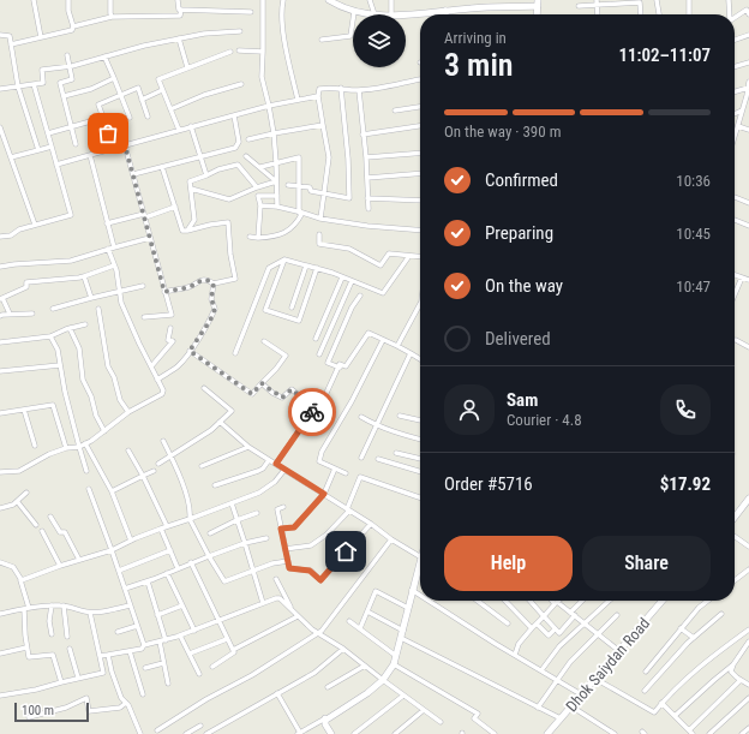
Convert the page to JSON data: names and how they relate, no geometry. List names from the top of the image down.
{
  "streets": {
    "street": ["Dhok Saiydan Road"]
  },
  "scale_bar": "100 m",
  "page": {
    "heading": ["3 min", "Arriving in", "11:02–11:07"],
    "panel": [
      "Sam",
      "Courier · 4.8",
      "Order #5716",
      "$17.92"
    ],
    "bar": "On the way · 390 m",
    "list": [
      ["Confirmed", "10:36"],
      ["Preparing", "10:45"],
      ["On the way", "10:47"],
      "Delivered"
    ],
    "buttons": ["Help", "Share"],
    "scale": "100 m"
  }
}
